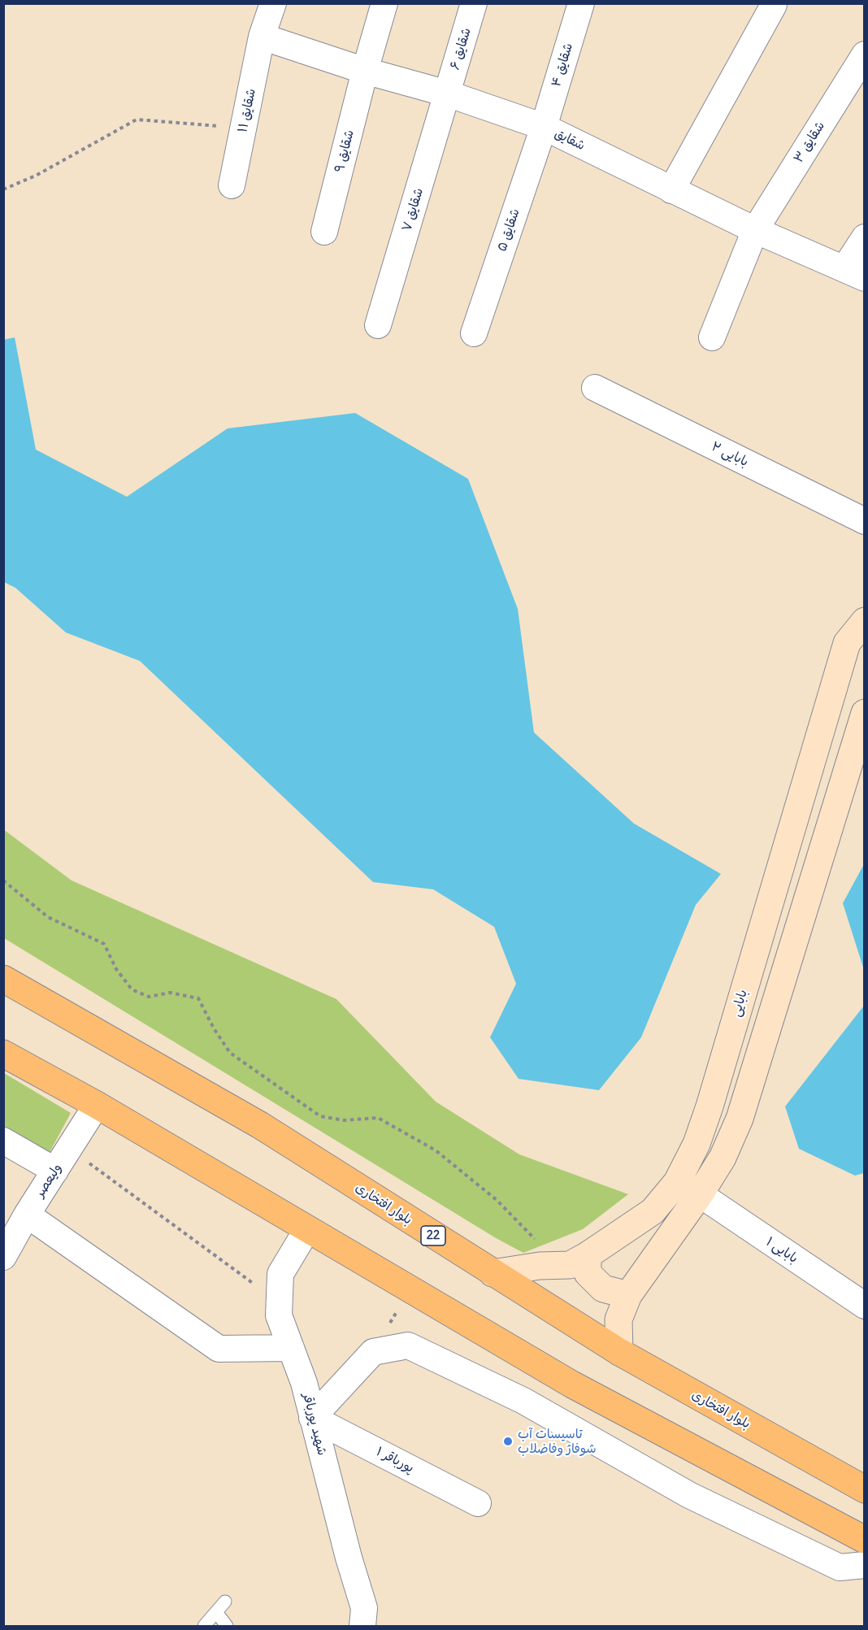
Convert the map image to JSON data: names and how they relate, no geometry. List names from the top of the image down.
{
  "streets": {
    "highway": ["بلوار افتخاری", "22"],
    "main road": ["بابایی"],
    "street": [
      "شقایق ۶",
      "شقایق ۴",
      "شقایق ۱۱",
      "شقایق",
      "شقایق ۳",
      "شقایق ۹",
      "شقایق ۷",
      "شقایق ۵",
      "بابایی ۲",
      "ولیعصر",
      "بابایی ۱",
      "شهید پورباقر",
      "پورباقر ۱"
    ]
  },
  "crossings": [
    ["شقایق ۶", "شقایق"],
    ["شقایق ۶", "شقایق ۷"],
    ["شقایق ۴", "شقایق"],
    ["شقایق ۴", "شقایق ۵"],
    ["شقایق ۱۱", "شقایق"],
    ["شقایق", "شقایق ۳"],
    ["شقایق", "شقایق ۹"],
    ["شقایق", "شقایق ۷"],
    ["شقایق", "شقایق ۵"],
    ["بابایی", "بلوار افتخاری"],
    ["شهید پورباقر", "پورباقر ۱"]
  ],
  "places": ["تاسیسات آب شوفاژ وفاضلاب"]
}
